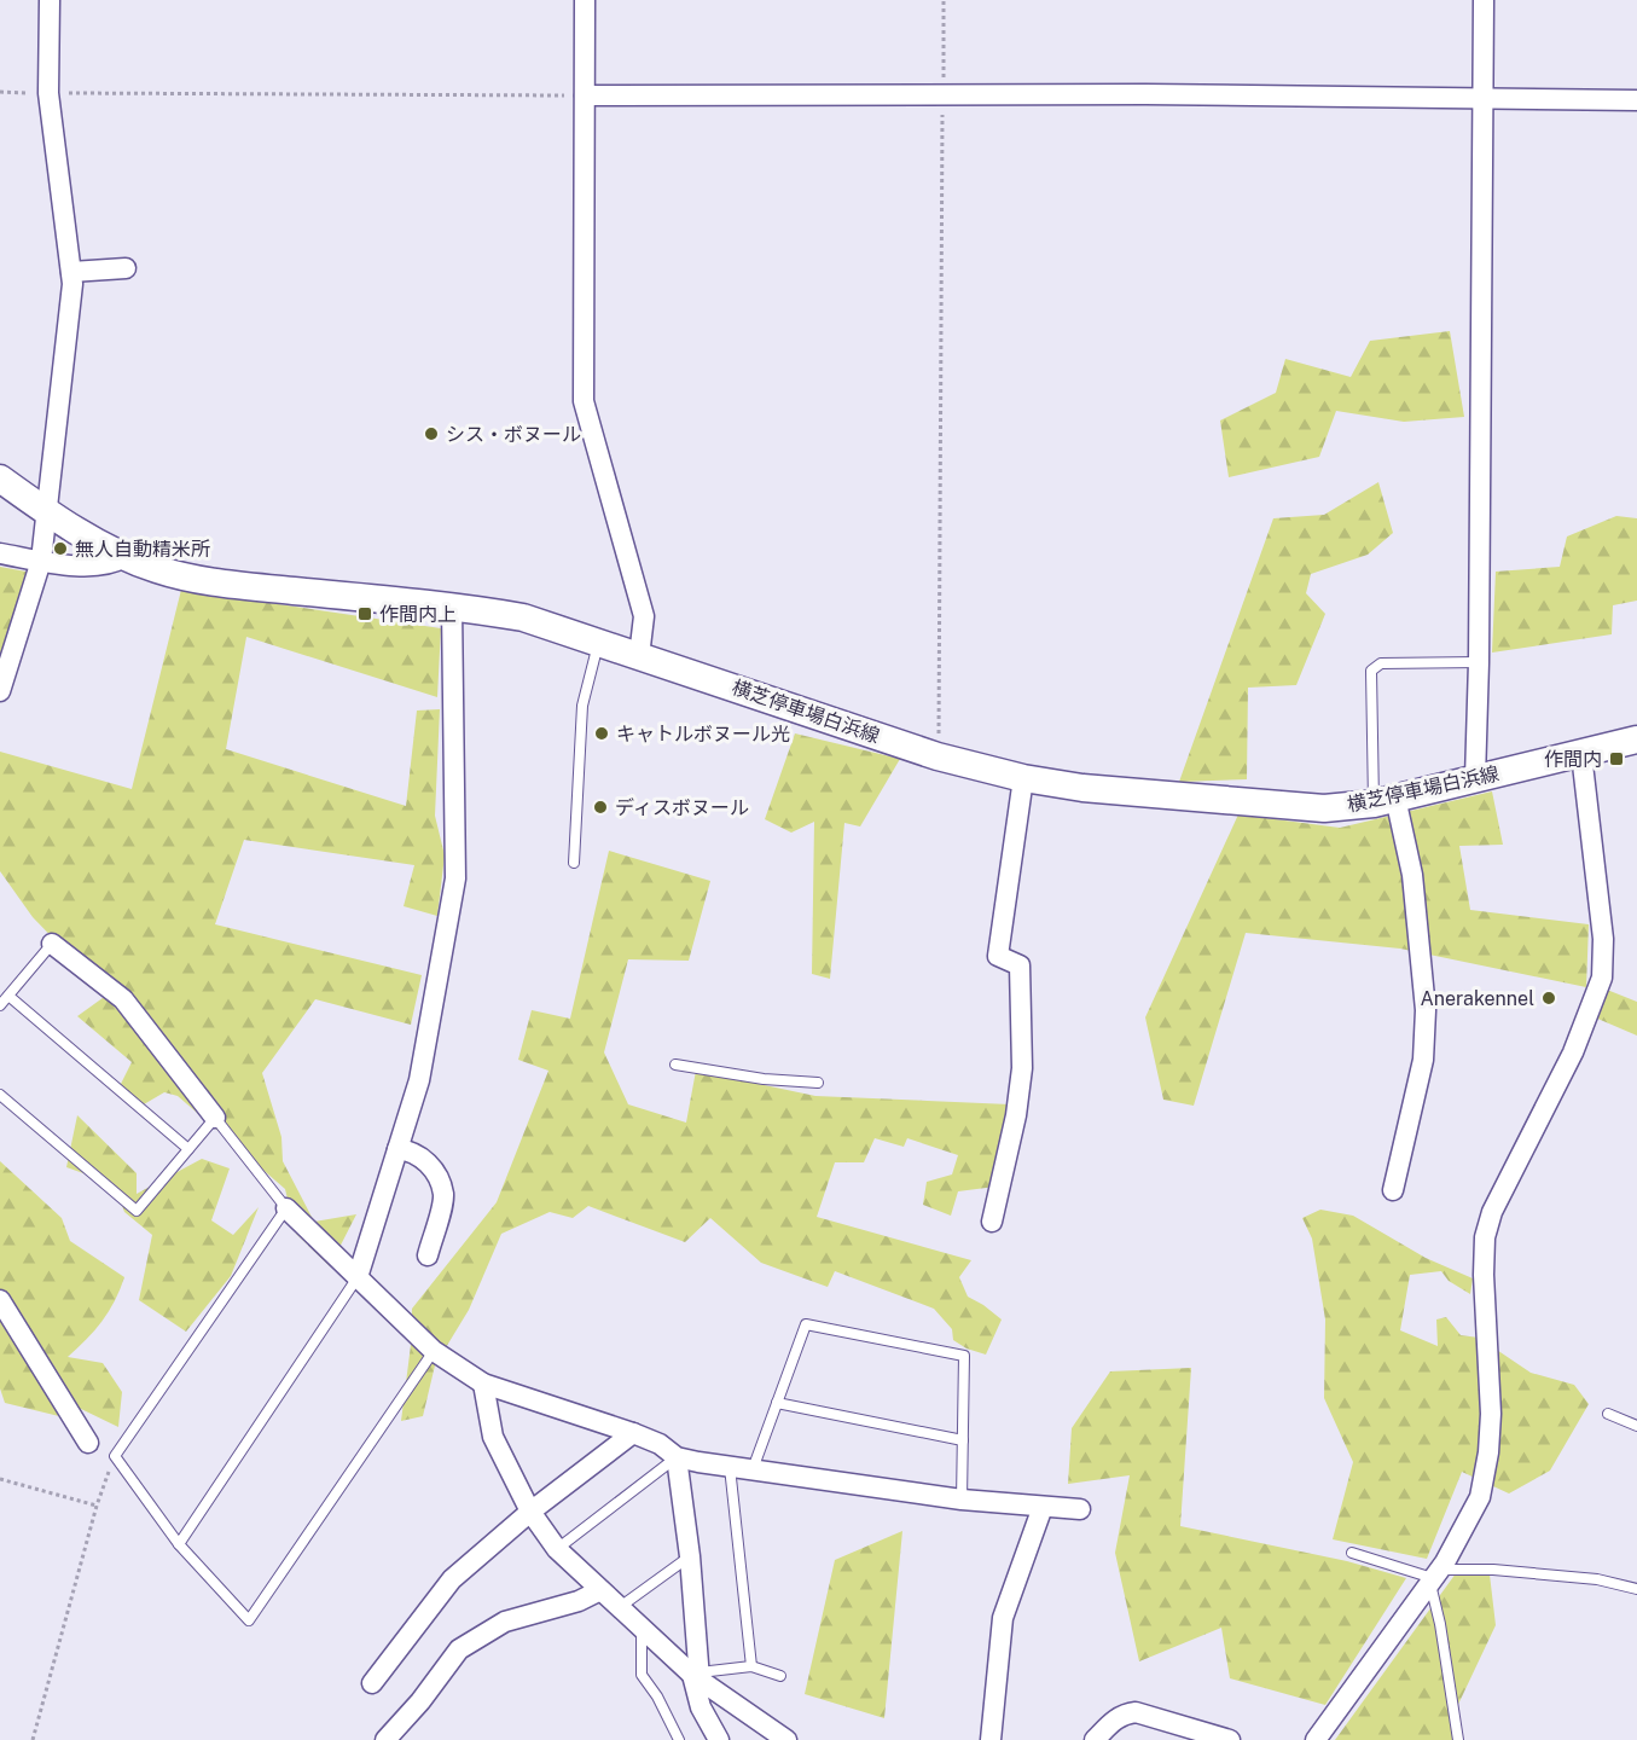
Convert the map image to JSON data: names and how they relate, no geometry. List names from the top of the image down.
{
  "streets": {
    "main road": ["横芝停車場白浜線"]
  },
  "places": {
    "other": [
      "シス・ボヌール",
      "無人自動精米所",
      "キャトルボヌール光",
      "ディスボヌール",
      "Anerakennel"
    ],
    "transit": ["作間内上", "作間内"]
  }
}
